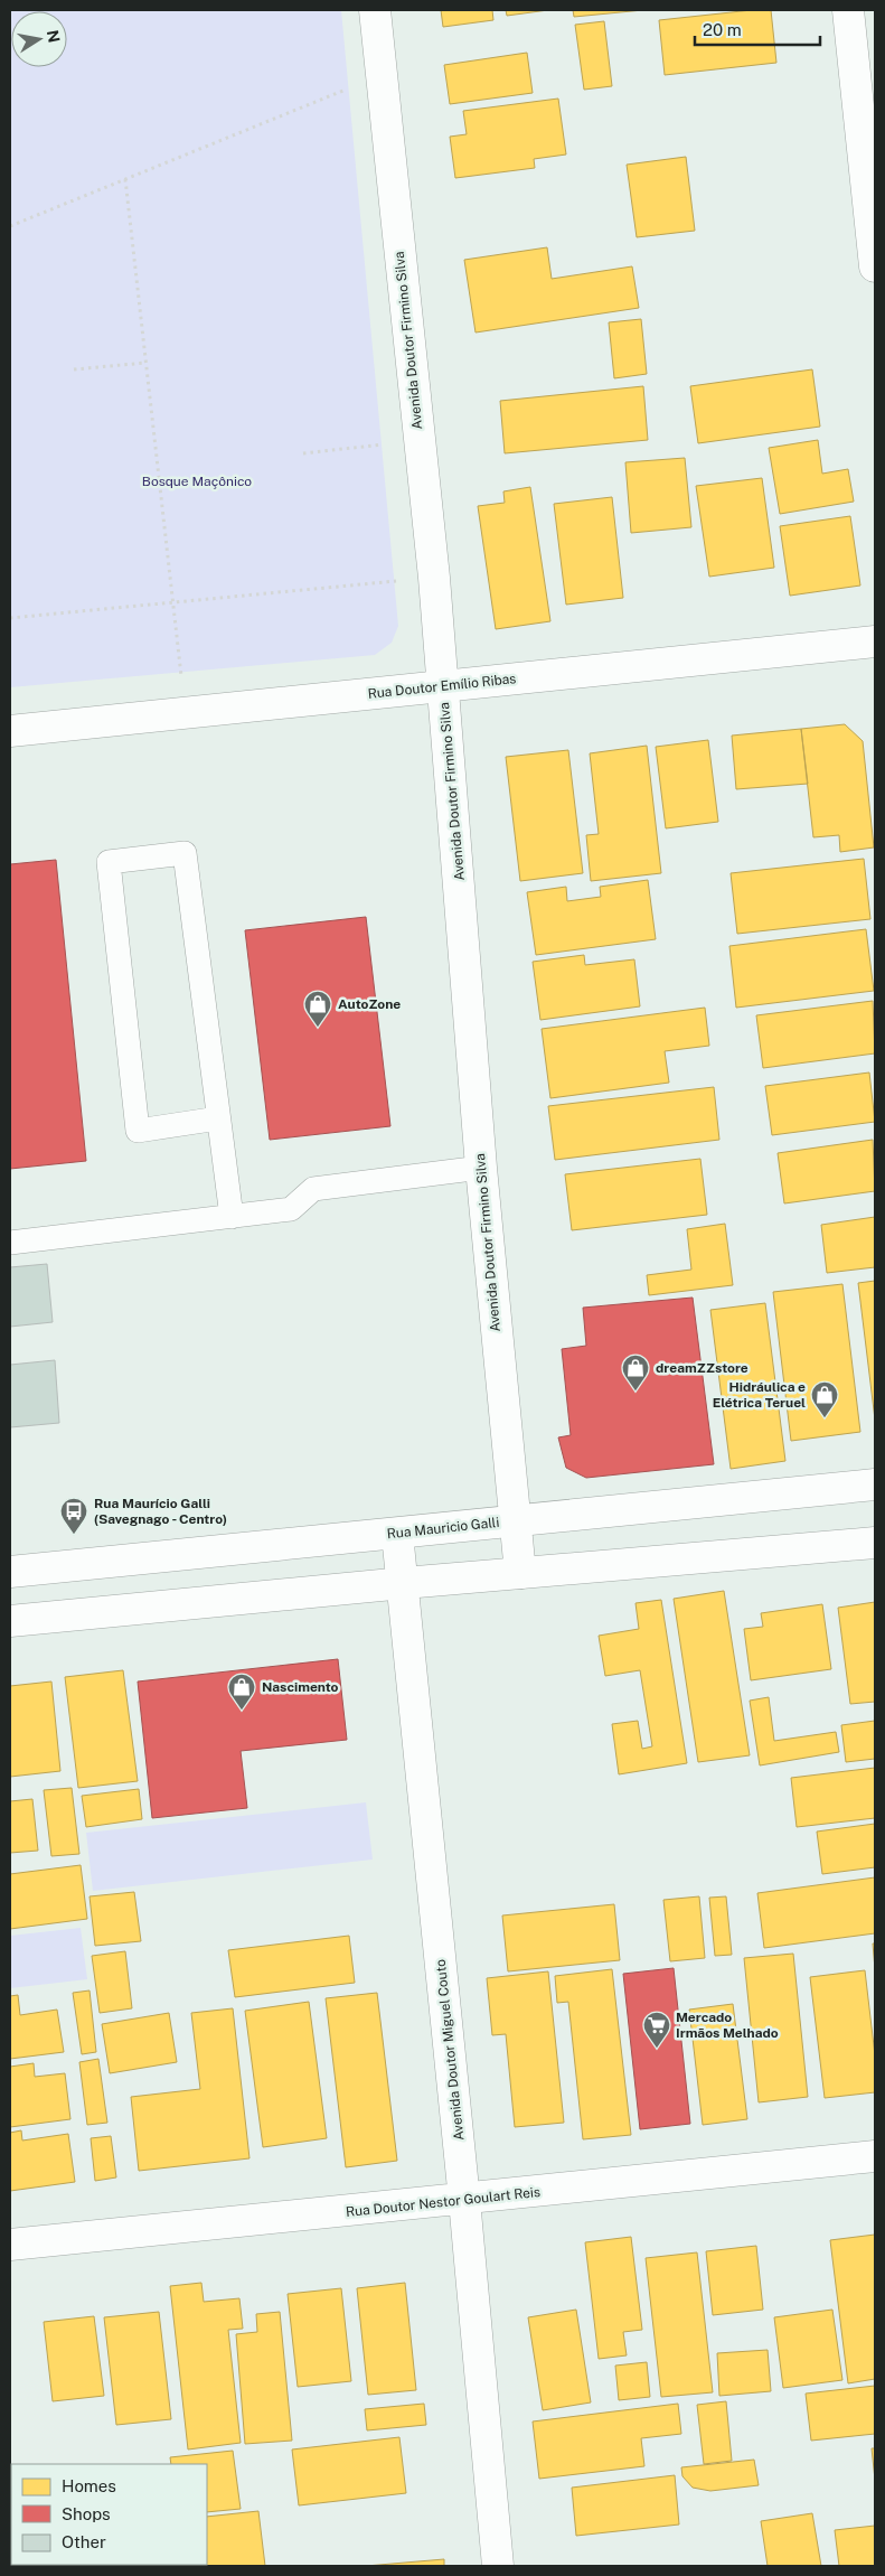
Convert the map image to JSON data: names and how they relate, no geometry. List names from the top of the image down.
{
  "streets": {
    "street": [
      "Avenida Doutor Firmino Silva",
      "Rua Doutor Emílio Ribas",
      "Rua Mauricio Galli",
      "Avenida Doutor Miguel Couto",
      "Rua Doutor Nestor Goulart Reis"
    ]
  },
  "crossings": [
    ["Avenida Doutor Firmino Silva", "Rua Doutor Emílio Ribas"],
    ["Avenida Doutor Firmino Silva", "Rua Mauricio Galli"],
    ["Rua Mauricio Galli", "Avenida Doutor Miguel Couto"],
    ["Avenida Doutor Miguel Couto", "Rua Doutor Nestor Goulart Reis"]
  ],
  "parks": ["Bosque Maçônico"],
  "places": {
    "shop": [
      "AutoZone",
      "dreamZZstore",
      "Hidráulica e Elétrica Teruel",
      "Nascimento"
    ],
    "bus stop": ["Rua Maurício Galli (Savegnago - Centro)"],
    "supermarket": ["Mercado Irmãos Melhado"]
  },
  "legend": ["Homes", "Shops", "Other"],
  "scale_bar": "20 m",
  "north": "right"
}
